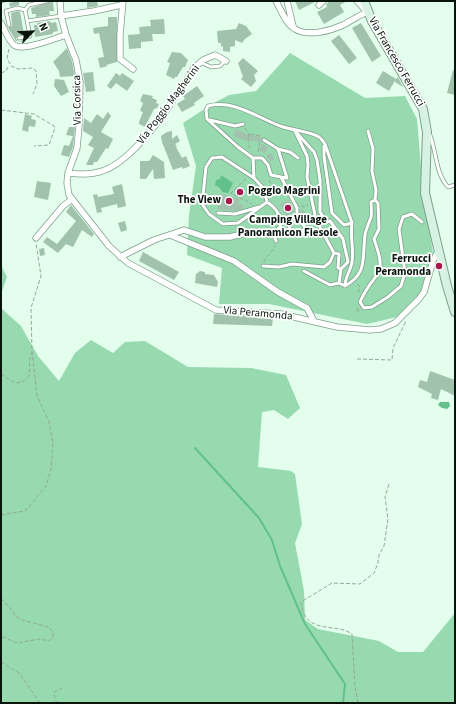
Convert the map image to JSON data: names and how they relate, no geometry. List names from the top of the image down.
{
  "streets": {
    "main road": ["Via Francesco Ferrucci"],
    "street": ["Via Corsica", "Via Poggio Magherini", "Via Peramonda"]
  },
  "crossings": [
    ["Via Francesco Ferrucci", "Via Peramonda"],
    ["Via Corsica", "Via Poggio Magherini"],
    ["Via Corsica", "Via Peramonda"]
  ],
  "places": [
    "Poggio Magrini",
    "The View",
    "Camping Village Panoramicon Fiesole",
    "Ferrucci Peramonda"
  ],
  "north": "top right"
}
